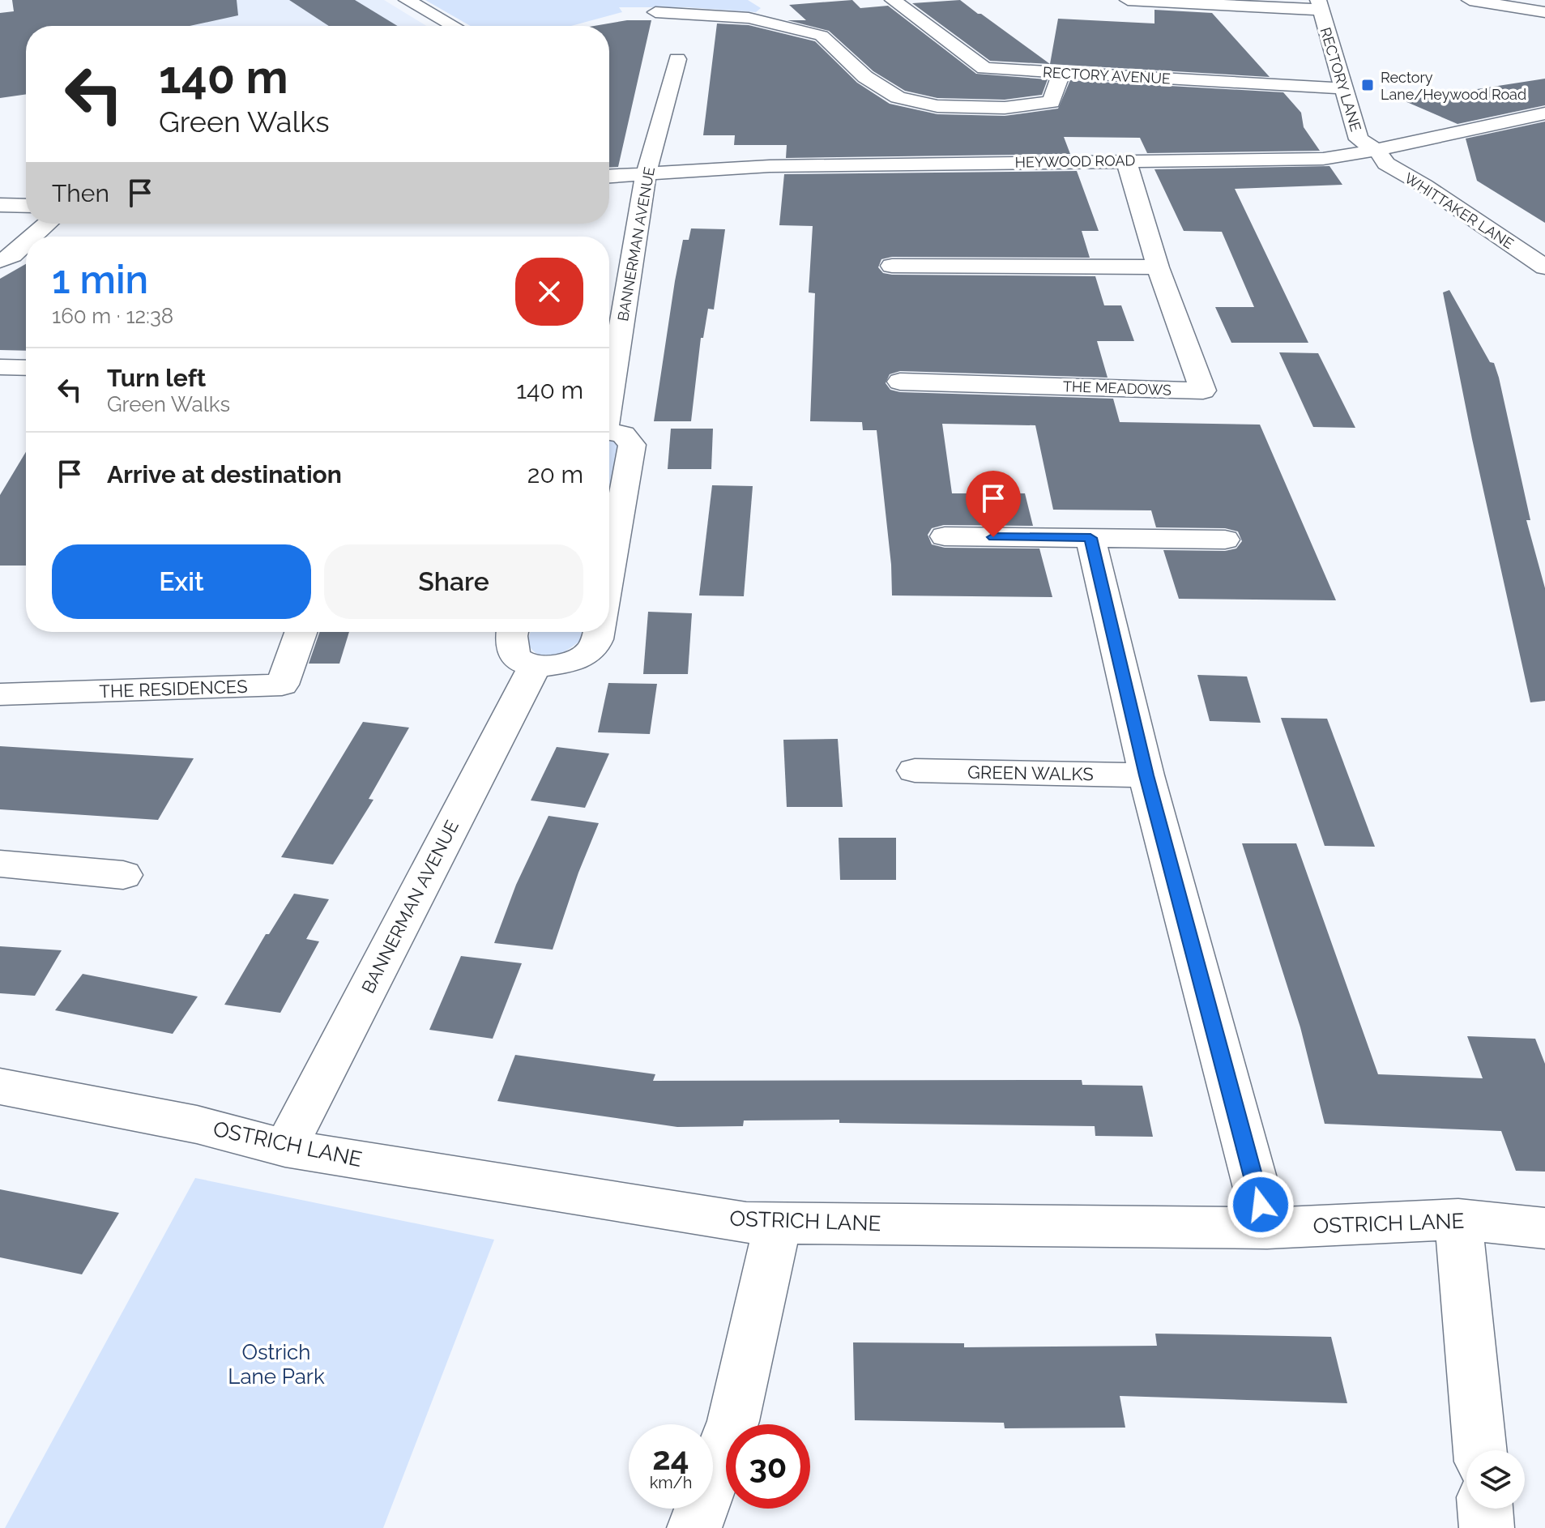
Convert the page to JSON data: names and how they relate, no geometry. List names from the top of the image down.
{
  "streets": {
    "street": [
      "RECTORY AVENUE",
      "RECTORY LANE",
      "HEYWOOD ROAD",
      "WHITTAKER LANE",
      "BANNERMAN AVENUE",
      "THE MEADOWS",
      "THE RESIDENCES",
      "GREEN WALKS",
      "OSTRICH LANE"
    ]
  },
  "crossings": [
    ["RECTORY AVENUE", "RECTORY LANE"],
    ["RECTORY LANE", "HEYWOOD ROAD"],
    ["RECTORY LANE", "WHITTAKER LANE"],
    ["HEYWOOD ROAD", "WHITTAKER LANE"],
    ["HEYWOOD ROAD", "BANNERMAN AVENUE"],
    ["HEYWOOD ROAD", "THE MEADOWS"],
    ["BANNERMAN AVENUE", "OSTRICH LANE"]
  ],
  "parks": ["Ostrich Lane Park"],
  "places": {
    "transit": ["Rectory Lane/Heywood Road"]
  },
  "page": {
    "turn": ["140 m", "Green Walks"],
    "then": "Then",
    "heading": ["1 min", "160 m · 12:38"],
    "list": [
      {
        "name": "Turn left",
        "note": "Green Walks",
        "value": "140 m"
      },
      {
        "name": "Arrive at destination",
        "value": "20 m"
      }
    ],
    "buttons": ["Exit", "Share"],
    "speed": "24 km/h",
    "limit": "30"
  }
}
